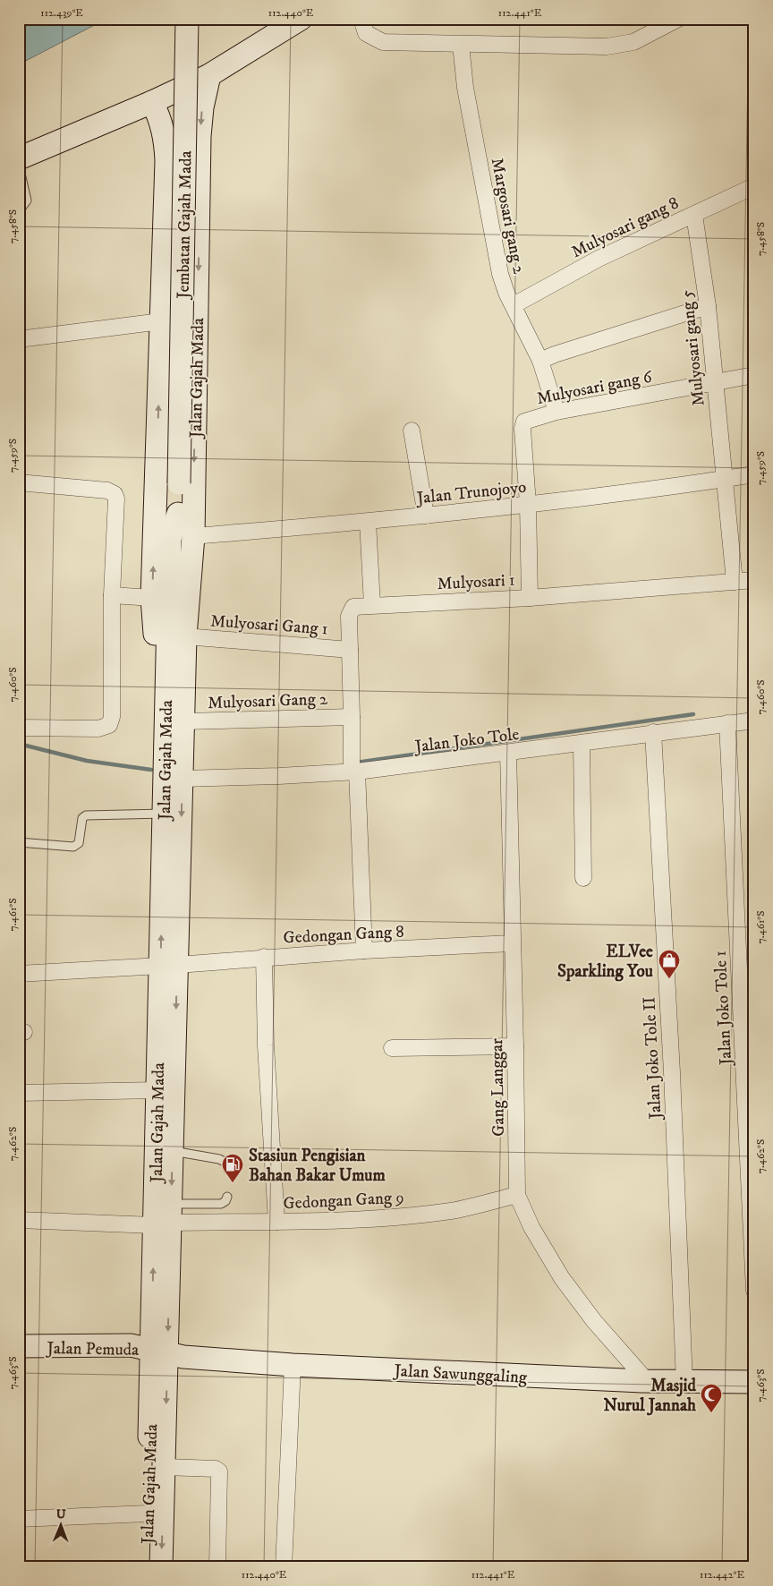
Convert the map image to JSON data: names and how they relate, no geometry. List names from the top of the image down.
{
  "streets": {
    "main road": [
      "Jembatan Gajah Mada",
      "Jalan Gajah Mada",
      "Jalan Pemuda",
      "Jalan Sawunggaling"
    ],
    "street": [
      "Margosari gang 2",
      "Mulyosari gang 8",
      "Mulyosari gang 5",
      "Mulyosari gang 6",
      "Jalan Trunojoyo",
      "Mulyosari 1",
      "Mulyosari Gang 1",
      "Mulyosari Gang 2",
      "Jalan Joko Tole",
      "Gedongan Gang 8",
      "Jalan Joko Tole 1",
      "Jalan Joko Tole II",
      "Gang Langgar",
      "Gedongan Gang 9"
    ]
  },
  "crossings": [
    ["Margosari gang 2", "Mulyosari gang 8"],
    ["Margosari gang 2", "Mulyosari gang 6"],
    ["Jembatan Gajah Mada", "Jalan Gajah Mada"],
    ["Mulyosari gang 8", "Mulyosari gang 5"],
    ["Mulyosari gang 5", "Mulyosari gang 6"],
    ["Mulyosari gang 5", "Jalan Trunojoyo"],
    ["Jalan Gajah Mada", "Jalan Trunojoyo"],
    ["Jalan Gajah Mada", "Mulyosari Gang 1"],
    ["Jalan Gajah Mada", "Mulyosari Gang 2"],
    ["Jalan Gajah Mada", "Jalan Joko Tole"],
    ["Jalan Gajah Mada", "Gedongan Gang 8"],
    ["Jalan Gajah Mada", "Gedongan Gang 9"],
    ["Jalan Gajah Mada", "Jalan Pemuda"],
    ["Jalan Gajah Mada", "Jalan Sawunggaling"],
    ["Mulyosari gang 6", "Jalan Trunojoyo"],
    ["Mulyosari gang 6", "Mulyosari 1"],
    ["Mulyosari 1", "Mulyosari Gang 1"],
    ["Mulyosari 1", "Mulyosari Gang 2"],
    ["Mulyosari 1", "Jalan Joko Tole"],
    ["Mulyosari 1", "Gedongan Gang 8"],
    ["Jalan Joko Tole", "Jalan Joko Tole 1"],
    ["Jalan Joko Tole", "Jalan Joko Tole II"],
    ["Jalan Joko Tole", "Gang Langgar"],
    ["Gedongan Gang 8", "Gang Langgar"],
    ["Jalan Joko Tole II", "Jalan Sawunggaling"],
    ["Gang Langgar", "Gedongan Gang 9"],
    ["Gang Langgar", "Jalan Sawunggaling"],
    ["Jalan Pemuda", "Jalan Sawunggaling"]
  ],
  "places": {
    "shop": ["ELVee Sparkling You"],
    "fuel station": ["Stasiun Pengisian Bahan Bakar Umum"],
    "mosque": ["Masjid Nurul Jannah"]
  },
  "north": "top",
  "coordinates": [
    "112.439°E",
    "112.440°E",
    "112.441°E",
    "7.458°S",
    "7.459°S",
    "7.460°S",
    "7.461°S",
    "7.462°S",
    "7.463°S",
    "112.442°E"
  ]
}
